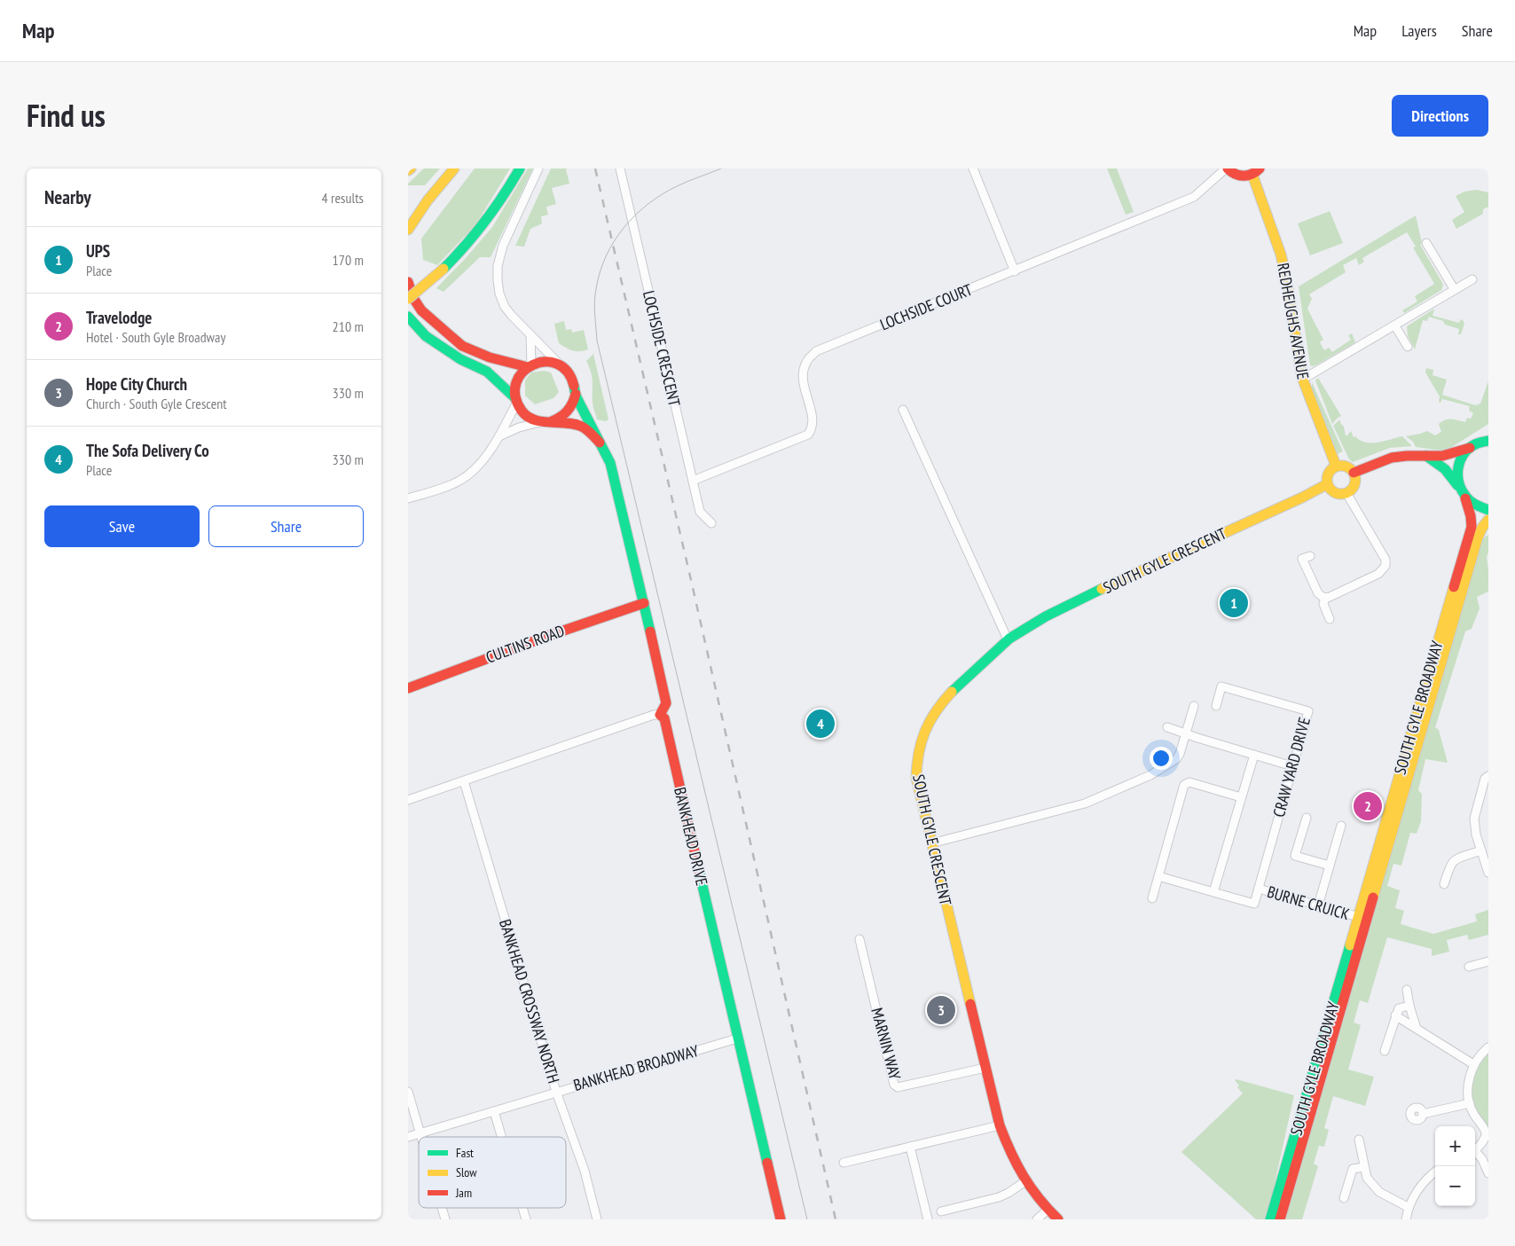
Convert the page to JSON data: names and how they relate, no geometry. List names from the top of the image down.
{
  "streets": {
    "street": [
      "LOCHSIDE COURT",
      "REDHEUGHS AVENUE",
      "LOCHSIDE CRESCENT",
      "SOUTH GYLE CRESCENT",
      "CULTINS ROAD",
      "SOUTH GYLE BROADWAY",
      "CRAW YARD DRIVE",
      "BANKHEAD DRIVE",
      "BURNE CRUICK",
      "BANKHEAD CROSSWAY NORTH",
      "MARNIN WAY",
      "BANKHEAD BROADWAY"
    ]
  },
  "crossings": [
    ["LOCHSIDE COURT", "LOCHSIDE CRESCENT"],
    ["REDHEUGHS AVENUE", "SOUTH GYLE CRESCENT"],
    ["SOUTH GYLE CRESCENT", "MARNIN WAY"],
    ["SOUTH GYLE BROADWAY", "BURNE CRUICK"],
    ["CRAW YARD DRIVE", "BURNE CRUICK"],
    ["BANKHEAD DRIVE", "BANKHEAD BROADWAY"],
    ["BANKHEAD CROSSWAY NORTH", "BANKHEAD BROADWAY"]
  ],
  "legend": ["Fast", "Slow", "Jam"],
  "page": {
    "header": "Map",
    "nav": ["Map", "Layers", "Share"],
    "title": "Find us",
    "buttons": [
      "Directions",
      ["Save", "Share"]
    ],
    "heading": ["Nearby", "4 results"],
    "list": [
      {
        "mark": "1",
        "name": "UPS",
        "note": "Place",
        "value": "170 m"
      },
      {
        "mark": "2",
        "name": "Travelodge",
        "note": "Hotel · South Gyle Broadway",
        "value": "210 m"
      },
      {
        "mark": "3",
        "name": "Hope City Church",
        "note": "Church · South Gyle Crescent",
        "value": "330 m"
      },
      {
        "mark": "4",
        "name": "The Sofa Delivery Co",
        "note": "Place",
        "value": "330 m"
      }
    ],
    "pins": [
      "1",
      "4",
      "2",
      "3"
    ],
    "map_buttons": ["+", "−"]
  }
}
